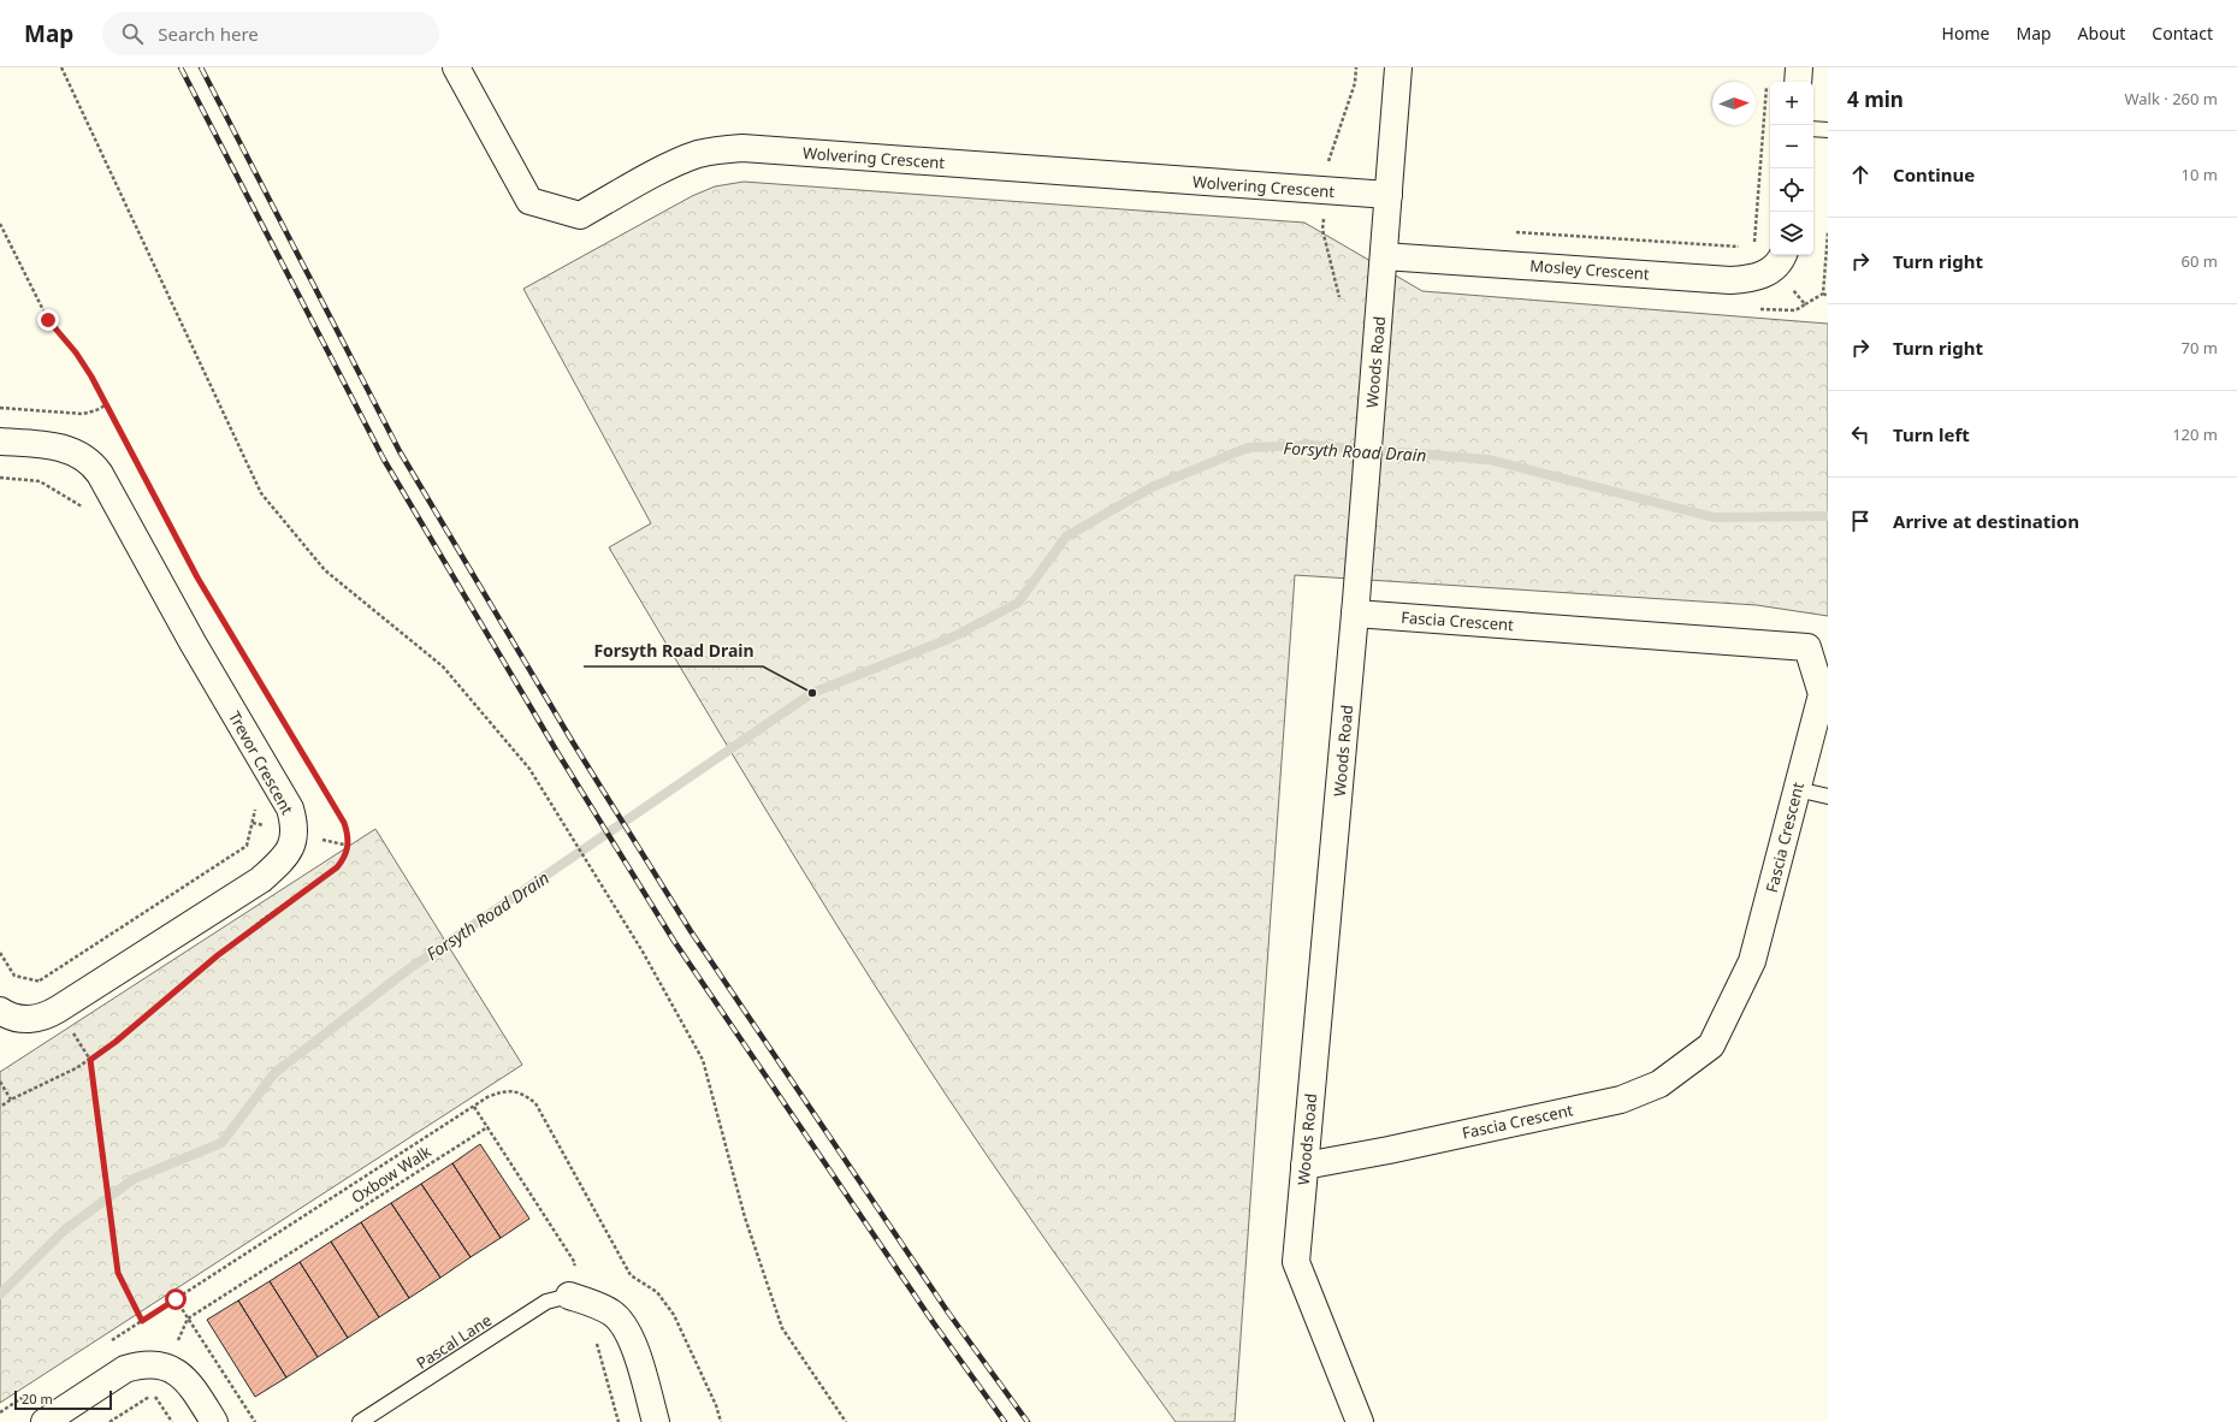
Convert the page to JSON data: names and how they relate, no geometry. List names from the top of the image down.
{
  "streets": {
    "street": [
      "Wolvering Crescent",
      "Mosley Crescent",
      "Woods Road",
      "Fascia Crescent",
      "Trevor Crescent"
    ],
    "lane": ["Pascal Lane"],
    "path": ["Oxbow Walk"]
  },
  "crossings": [
    ["Wolvering Crescent", "Woods Road"],
    ["Mosley Crescent", "Woods Road"],
    ["Woods Road", "Fascia Crescent"]
  ],
  "water": ["Forsyth Road Drain"],
  "places": ["Forsyth Road Drain"],
  "scale_bar": "20 m",
  "north": "right",
  "page": {
    "header": "Map",
    "search": "Search here",
    "nav": [
      "Home",
      "Map",
      "About",
      "Contact"
    ],
    "heading": ["4 min", "Walk · 260 m"],
    "map_buttons": ["+", "−"],
    "list": [
      ["Continue", "10 m"],
      ["Turn right", "60 m"],
      ["Turn right", "70 m"],
      ["Turn left", "120 m"],
      "Arrive at destination"
    ],
    "scale": "20 m"
  }
}
